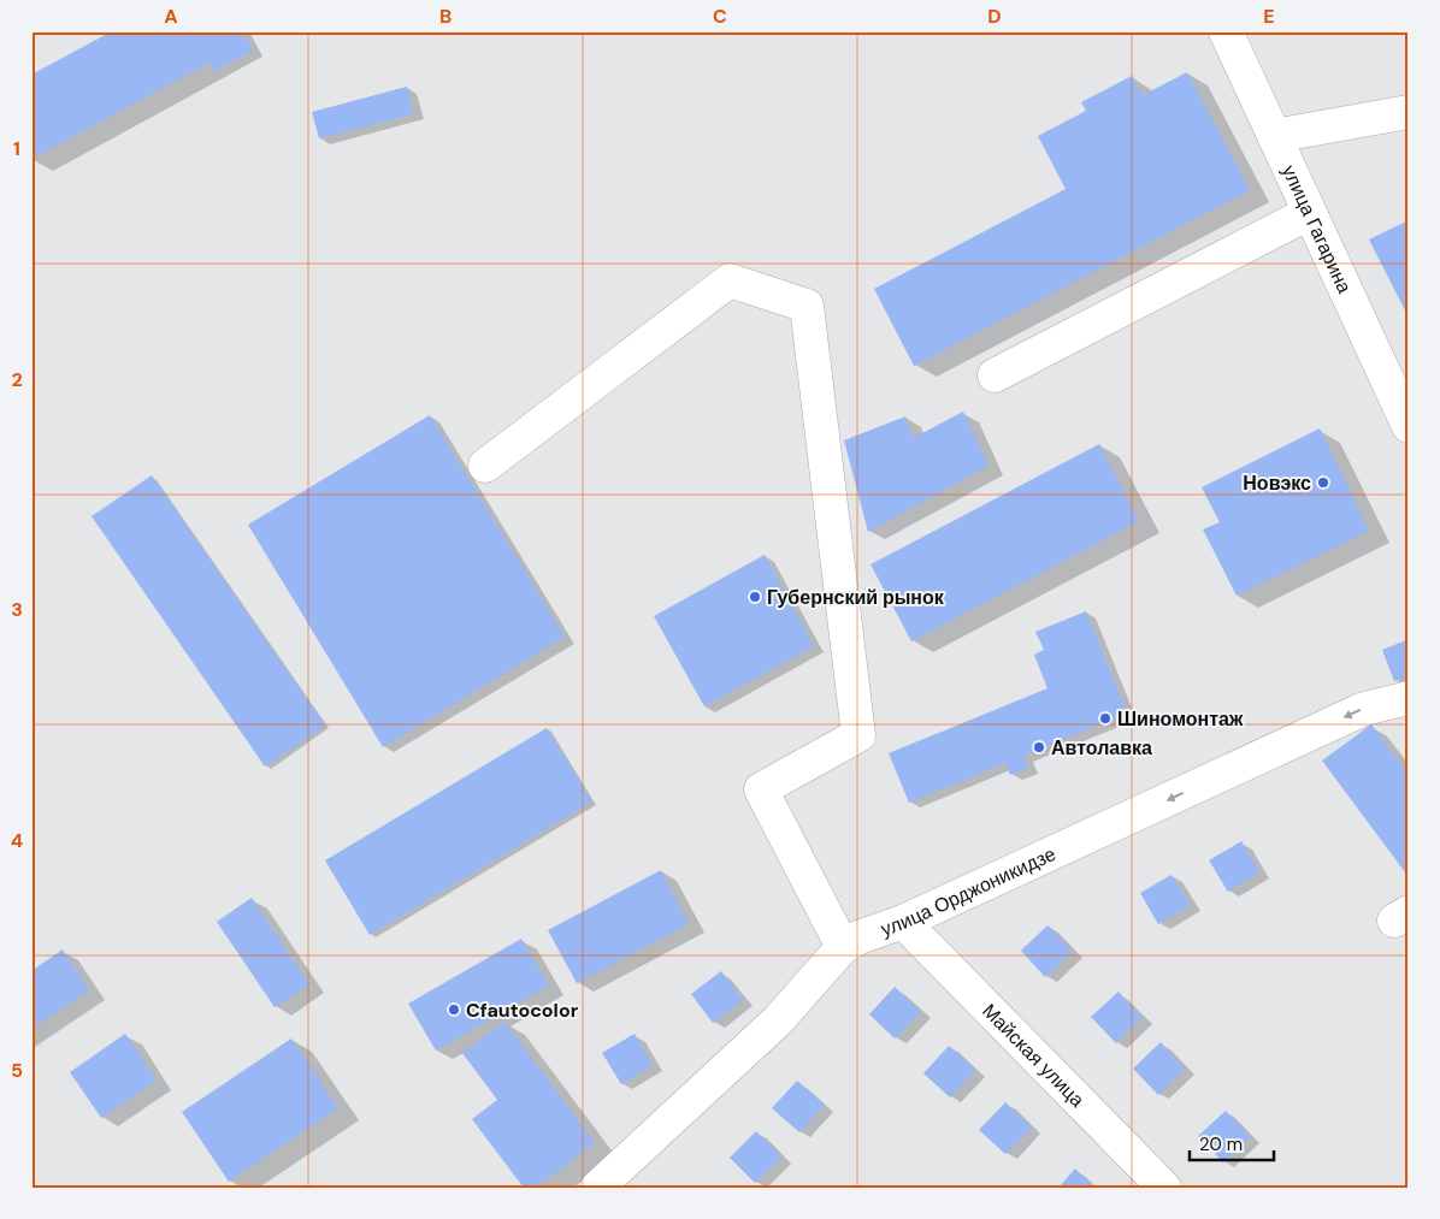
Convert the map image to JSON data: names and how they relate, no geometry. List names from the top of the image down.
{
  "streets": {
    "street": ["улица Гагарина", "улица Орджоникидзе", "Майская улица"]
  },
  "crossings": [
    ["улица Орджоникидзе", "Майская улица"]
  ],
  "one_way": ["улица Орджоникидзе"],
  "places": [
    "Новэкс",
    "Губернский рынок",
    "Шиномонтаж",
    "Автолавка",
    "Cfautocolor"
  ],
  "scale_bar": "20 m",
  "grid": {
    "columns": [
      "A",
      "B",
      "C",
      "D",
      "E"
    ],
    "rows": [
      "1",
      "2",
      "3",
      "4",
      "5"
    ]
  }
}
